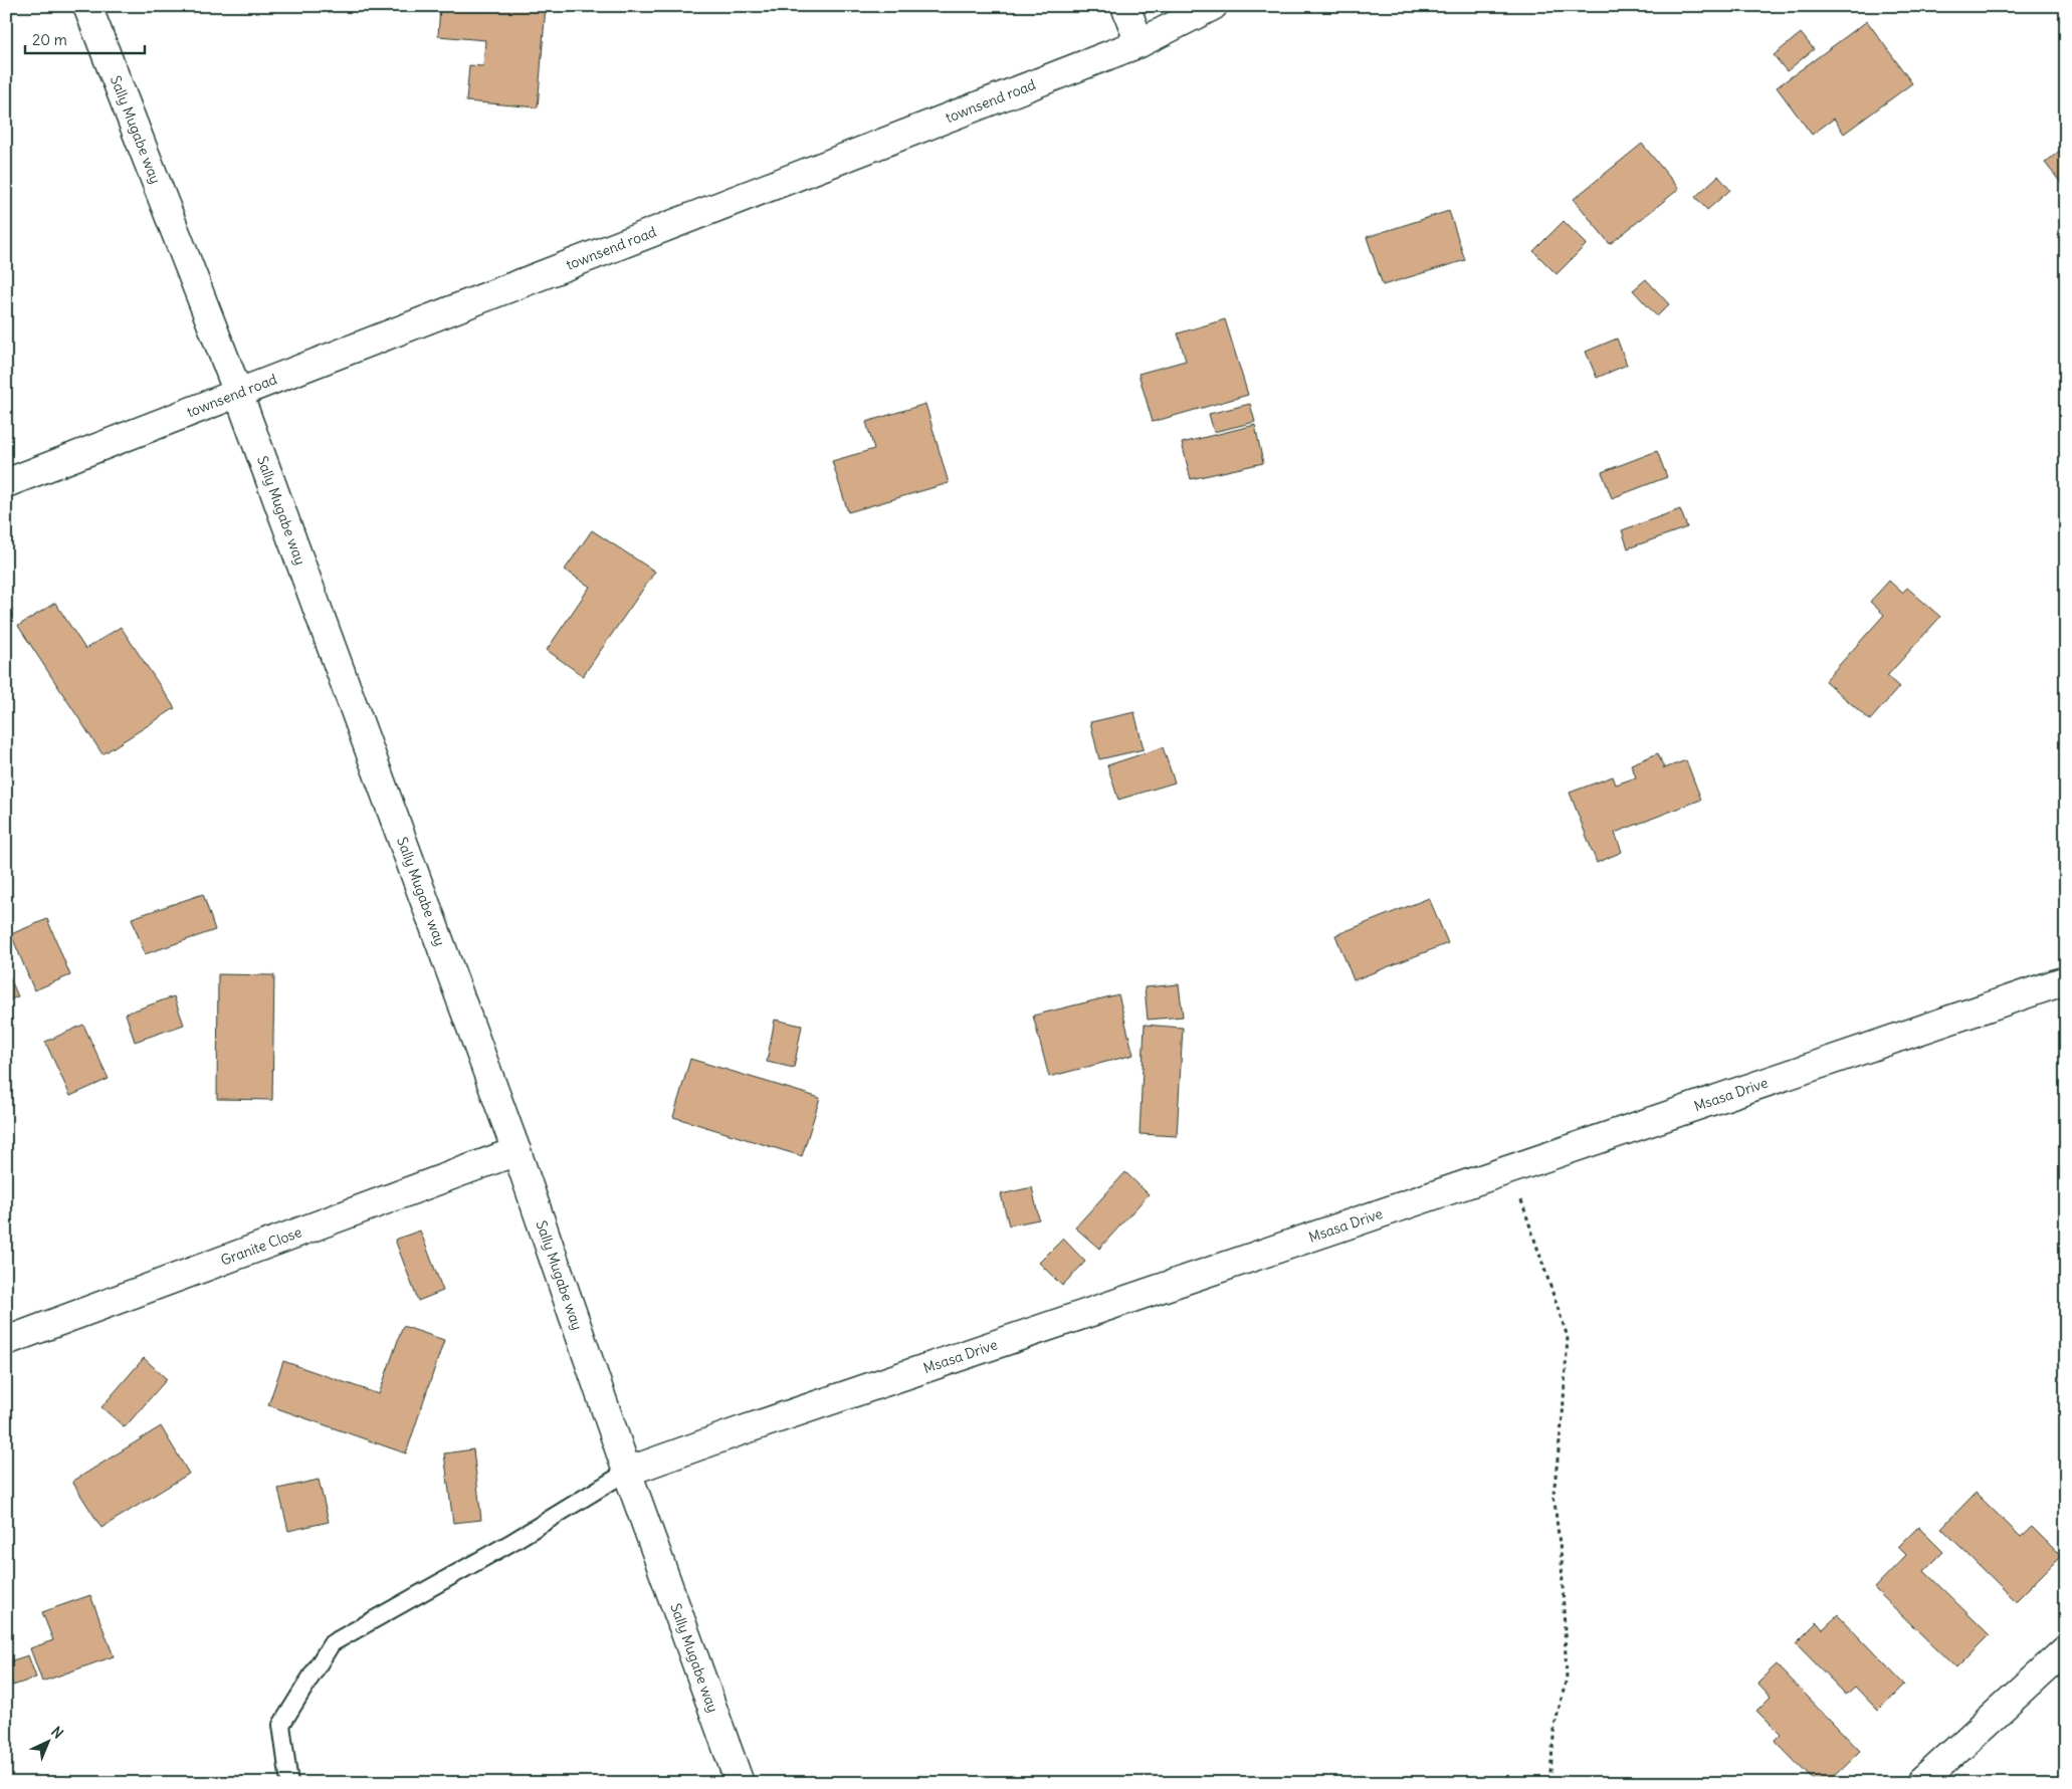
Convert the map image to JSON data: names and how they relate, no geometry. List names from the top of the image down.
{
  "streets": {
    "street": [
      "townsend road",
      "Sally Mugabe way",
      "Msasa Drive",
      "Granite Close"
    ]
  },
  "crossings": [
    ["townsend road", "Sally Mugabe way"],
    ["Sally Mugabe way", "Msasa Drive"],
    ["Sally Mugabe way", "Granite Close"]
  ],
  "scale_bar": "20 m",
  "north": "top right"
}
